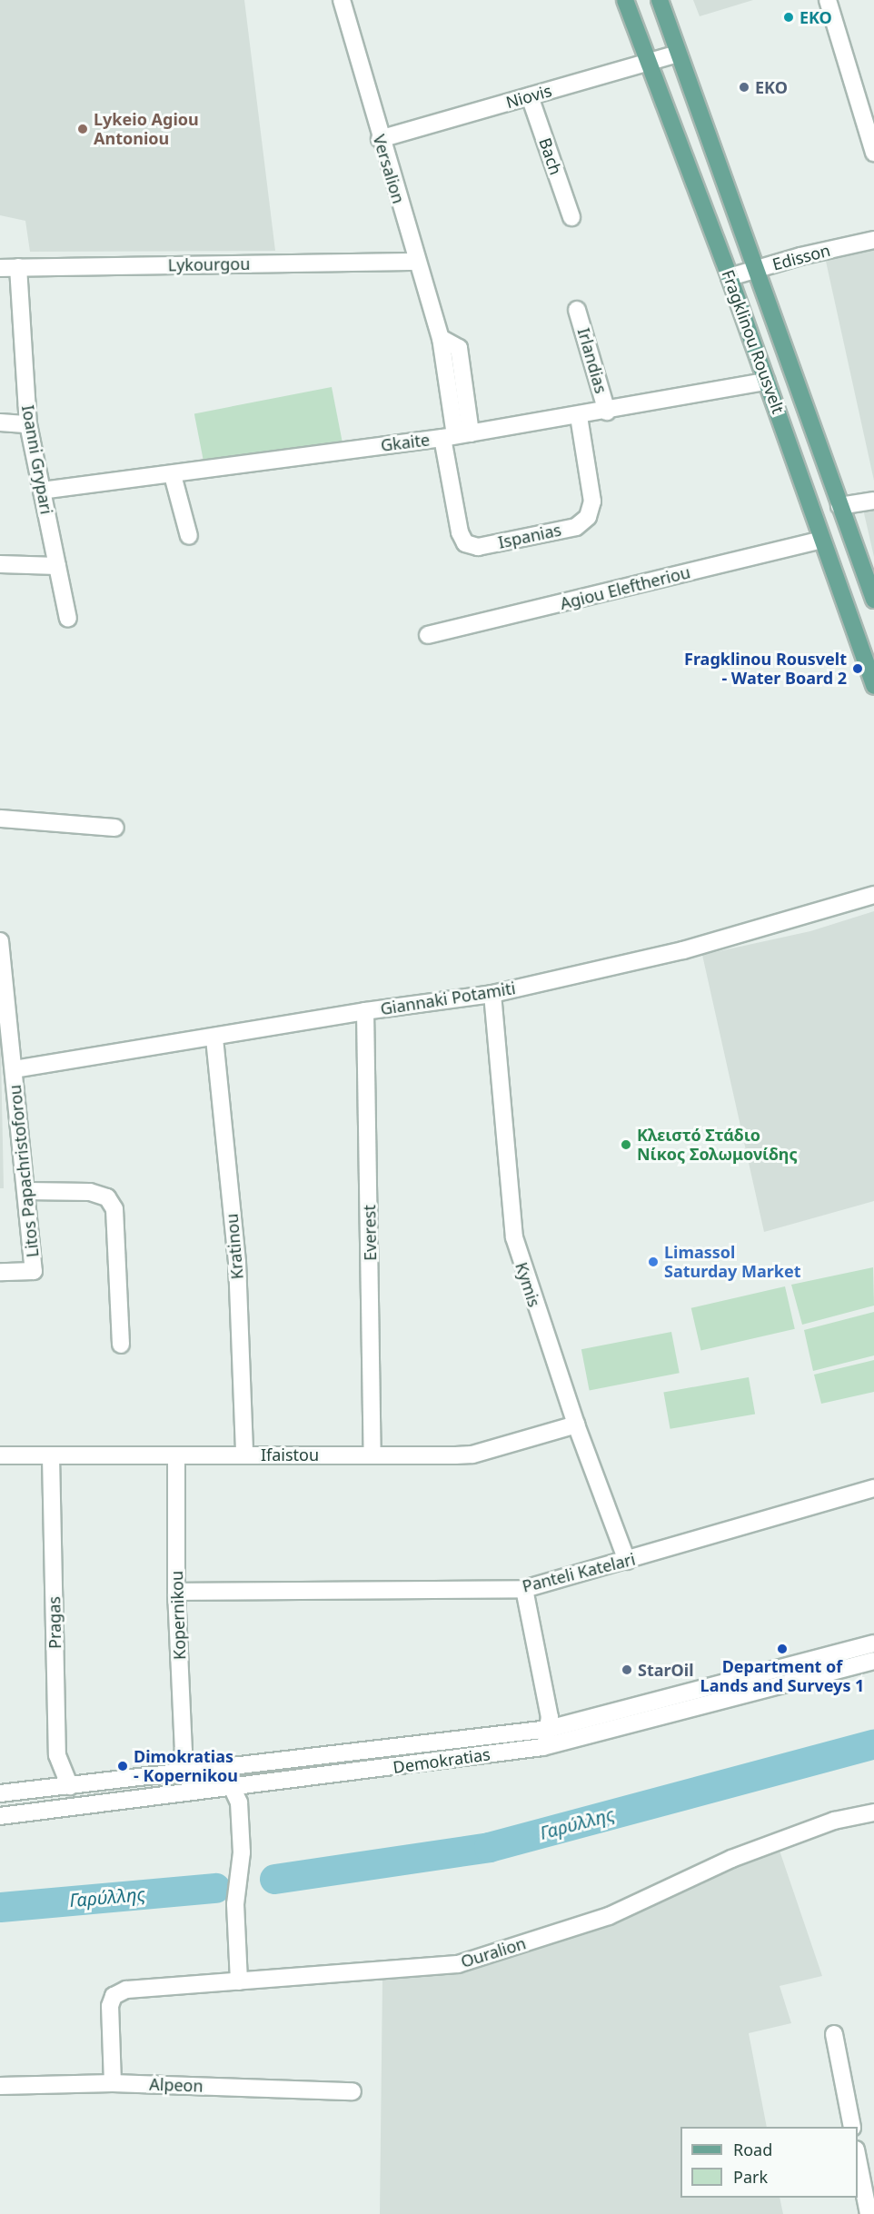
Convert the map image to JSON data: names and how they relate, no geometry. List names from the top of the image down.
{
  "streets": {
    "main road": ["Fragklinou Rousvelt"],
    "street": [
      "Niovis",
      "Bach",
      "Versalion",
      "Edisson",
      "Lykourgou",
      "Irlandias",
      "Gkaite",
      "Ioanni Grypari",
      "Ispanias",
      "Agiou Eleftheriou",
      "Giannaki Potamiti",
      "Litos Papachristoforou",
      "Everest",
      "Kratinou",
      "Kymis",
      "Ifaistou",
      "Panteli Katelari",
      "Kopernikou",
      "Pragas",
      "Demokratias",
      "Ouralion",
      "Alpeon"
    ]
  },
  "crossings": [
    ["Niovis", "Bach"],
    ["Niovis", "Versalion"],
    ["Niovis", "Fragklinou Rousvelt"],
    ["Versalion", "Lykourgou"],
    ["Versalion", "Gkaite"],
    ["Versalion", "Ispanias"],
    ["Edisson", "Fragklinou Rousvelt"],
    ["Lykourgou", "Ioanni Grypari"],
    ["Fragklinou Rousvelt", "Gkaite"],
    ["Fragklinou Rousvelt", "Agiou Eleftheriou"],
    ["Irlandias", "Gkaite"],
    ["Gkaite", "Ioanni Grypari"],
    ["Gkaite", "Ispanias"],
    ["Giannaki Potamiti", "Litos Papachristoforou"],
    ["Giannaki Potamiti", "Everest"],
    ["Giannaki Potamiti", "Kratinou"],
    ["Giannaki Potamiti", "Kymis"],
    ["Everest", "Ifaistou"],
    ["Kratinou", "Ifaistou"],
    ["Kymis", "Ifaistou"],
    ["Kymis", "Panteli Katelari"],
    ["Ifaistou", "Kopernikou"],
    ["Ifaistou", "Pragas"],
    ["Panteli Katelari", "Kopernikou"],
    ["Kopernikou", "Demokratias"],
    ["Pragas", "Demokratias"],
    ["Ouralion", "Alpeon"]
  ],
  "water": ["Γαρύλλης"],
  "places": [
    "ΕΚΟ",
    "EKO",
    "Lykeio Agiou Antoniou",
    "Fragklinou Rousvelt - Water Board 2",
    "Κλειστό Στάδιο Νίκος Σολωμονίδης",
    "Limassol Saturday Market",
    "Department of Lands and Surveys 1",
    "StarOil",
    "Dimokratias - Kopernikou"
  ],
  "legend": ["Road", "Park"]
}
